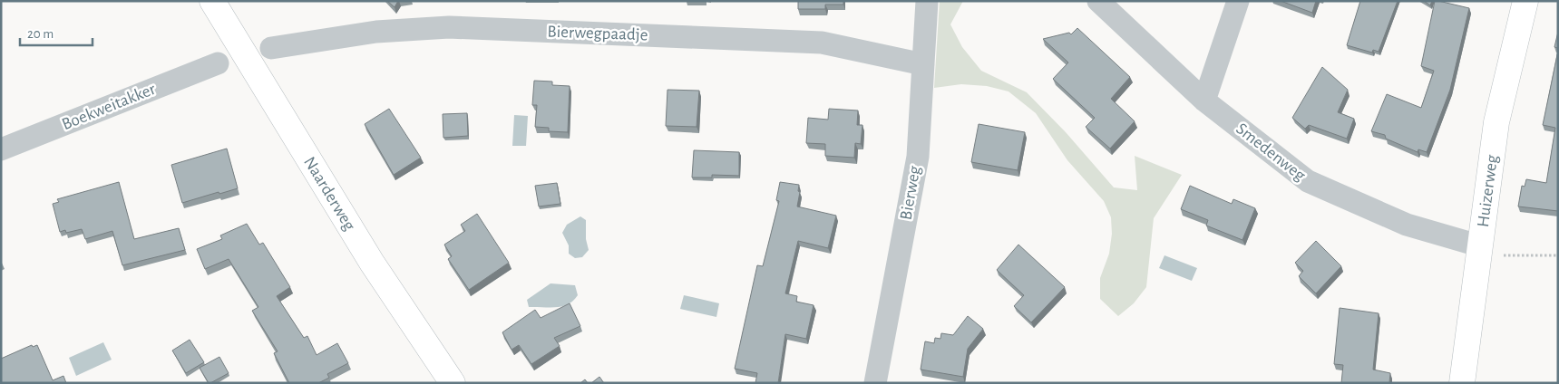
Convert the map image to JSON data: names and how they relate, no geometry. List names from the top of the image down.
{
  "streets": {
    "main road": ["Huizerweg", "Naarderweg"],
    "street": [
      "Bierwegpaadje",
      "Boekweitakker",
      "Smedenweg",
      "Bierweg"
    ]
  },
  "crossings": [
    ["Bierwegpaadje", "Bierweg"],
    ["Smedenweg", "Huizerweg"]
  ],
  "scale_bar": "20 m"
}
